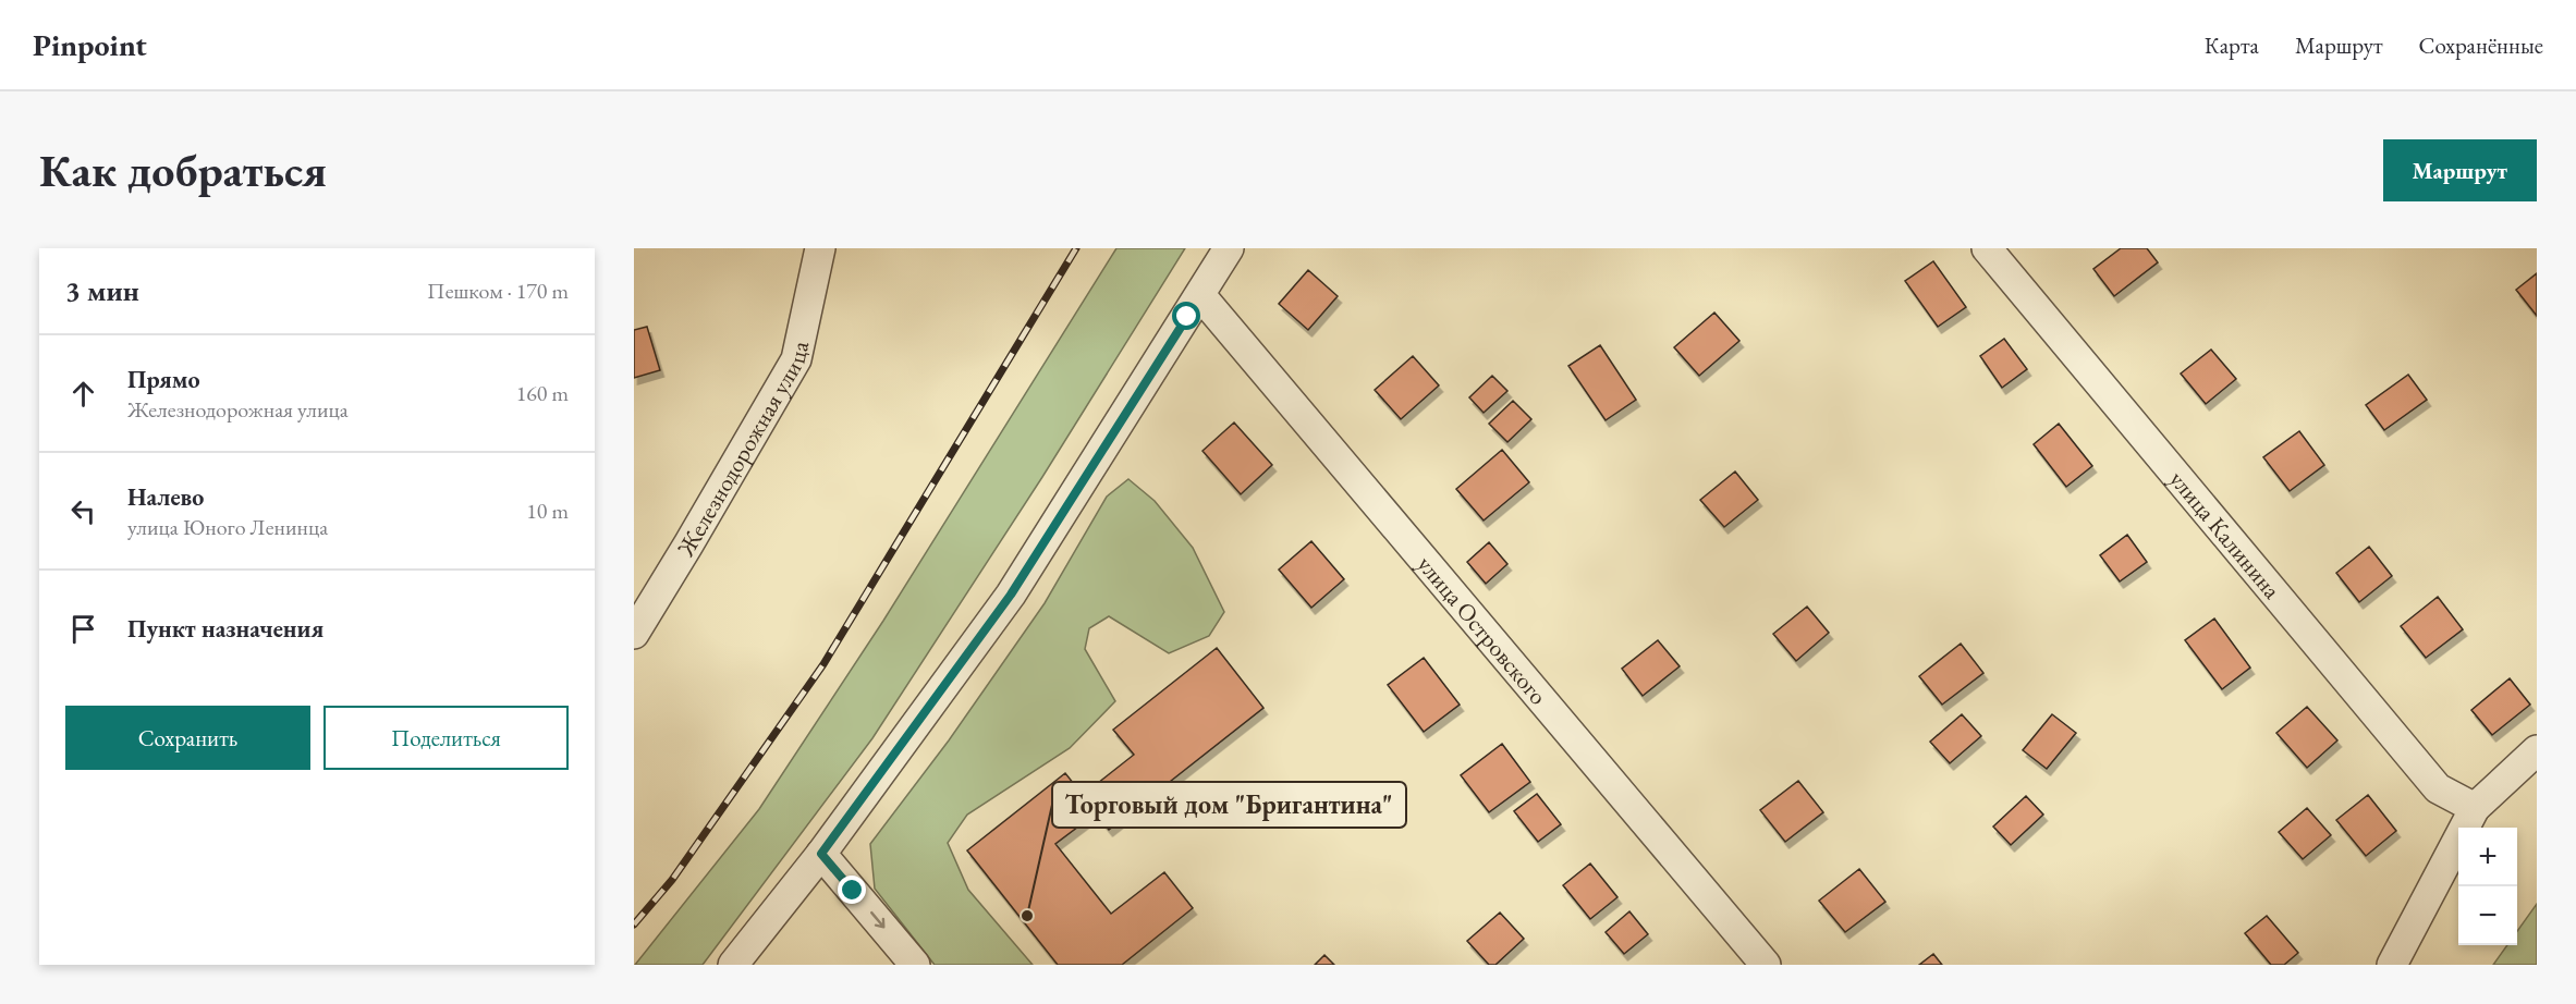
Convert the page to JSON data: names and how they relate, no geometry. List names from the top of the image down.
{
  "streets": {
    "street": ["Железнодорожная улица", "улица Калинина", "улица Островского"]
  },
  "places": ["Торговый дом \"Бригантина\""],
  "page": {
    "header": "Pinpoint",
    "nav": ["Карта", "Маршрут", "Сохранённые"],
    "buttons": [
      "Маршрут",
      ["Сохранить", "Поделиться"]
    ],
    "title": "Как добраться",
    "heading": ["3 мин", "Пешком · 170 m"],
    "list": [
      ["Прямо", "Железнодорожная улица", "160 m"],
      ["Налево", "улица Юного Ленинца", "10 m"],
      "Пункт назначения"
    ],
    "map_buttons": ["+", "−"]
  }
}
